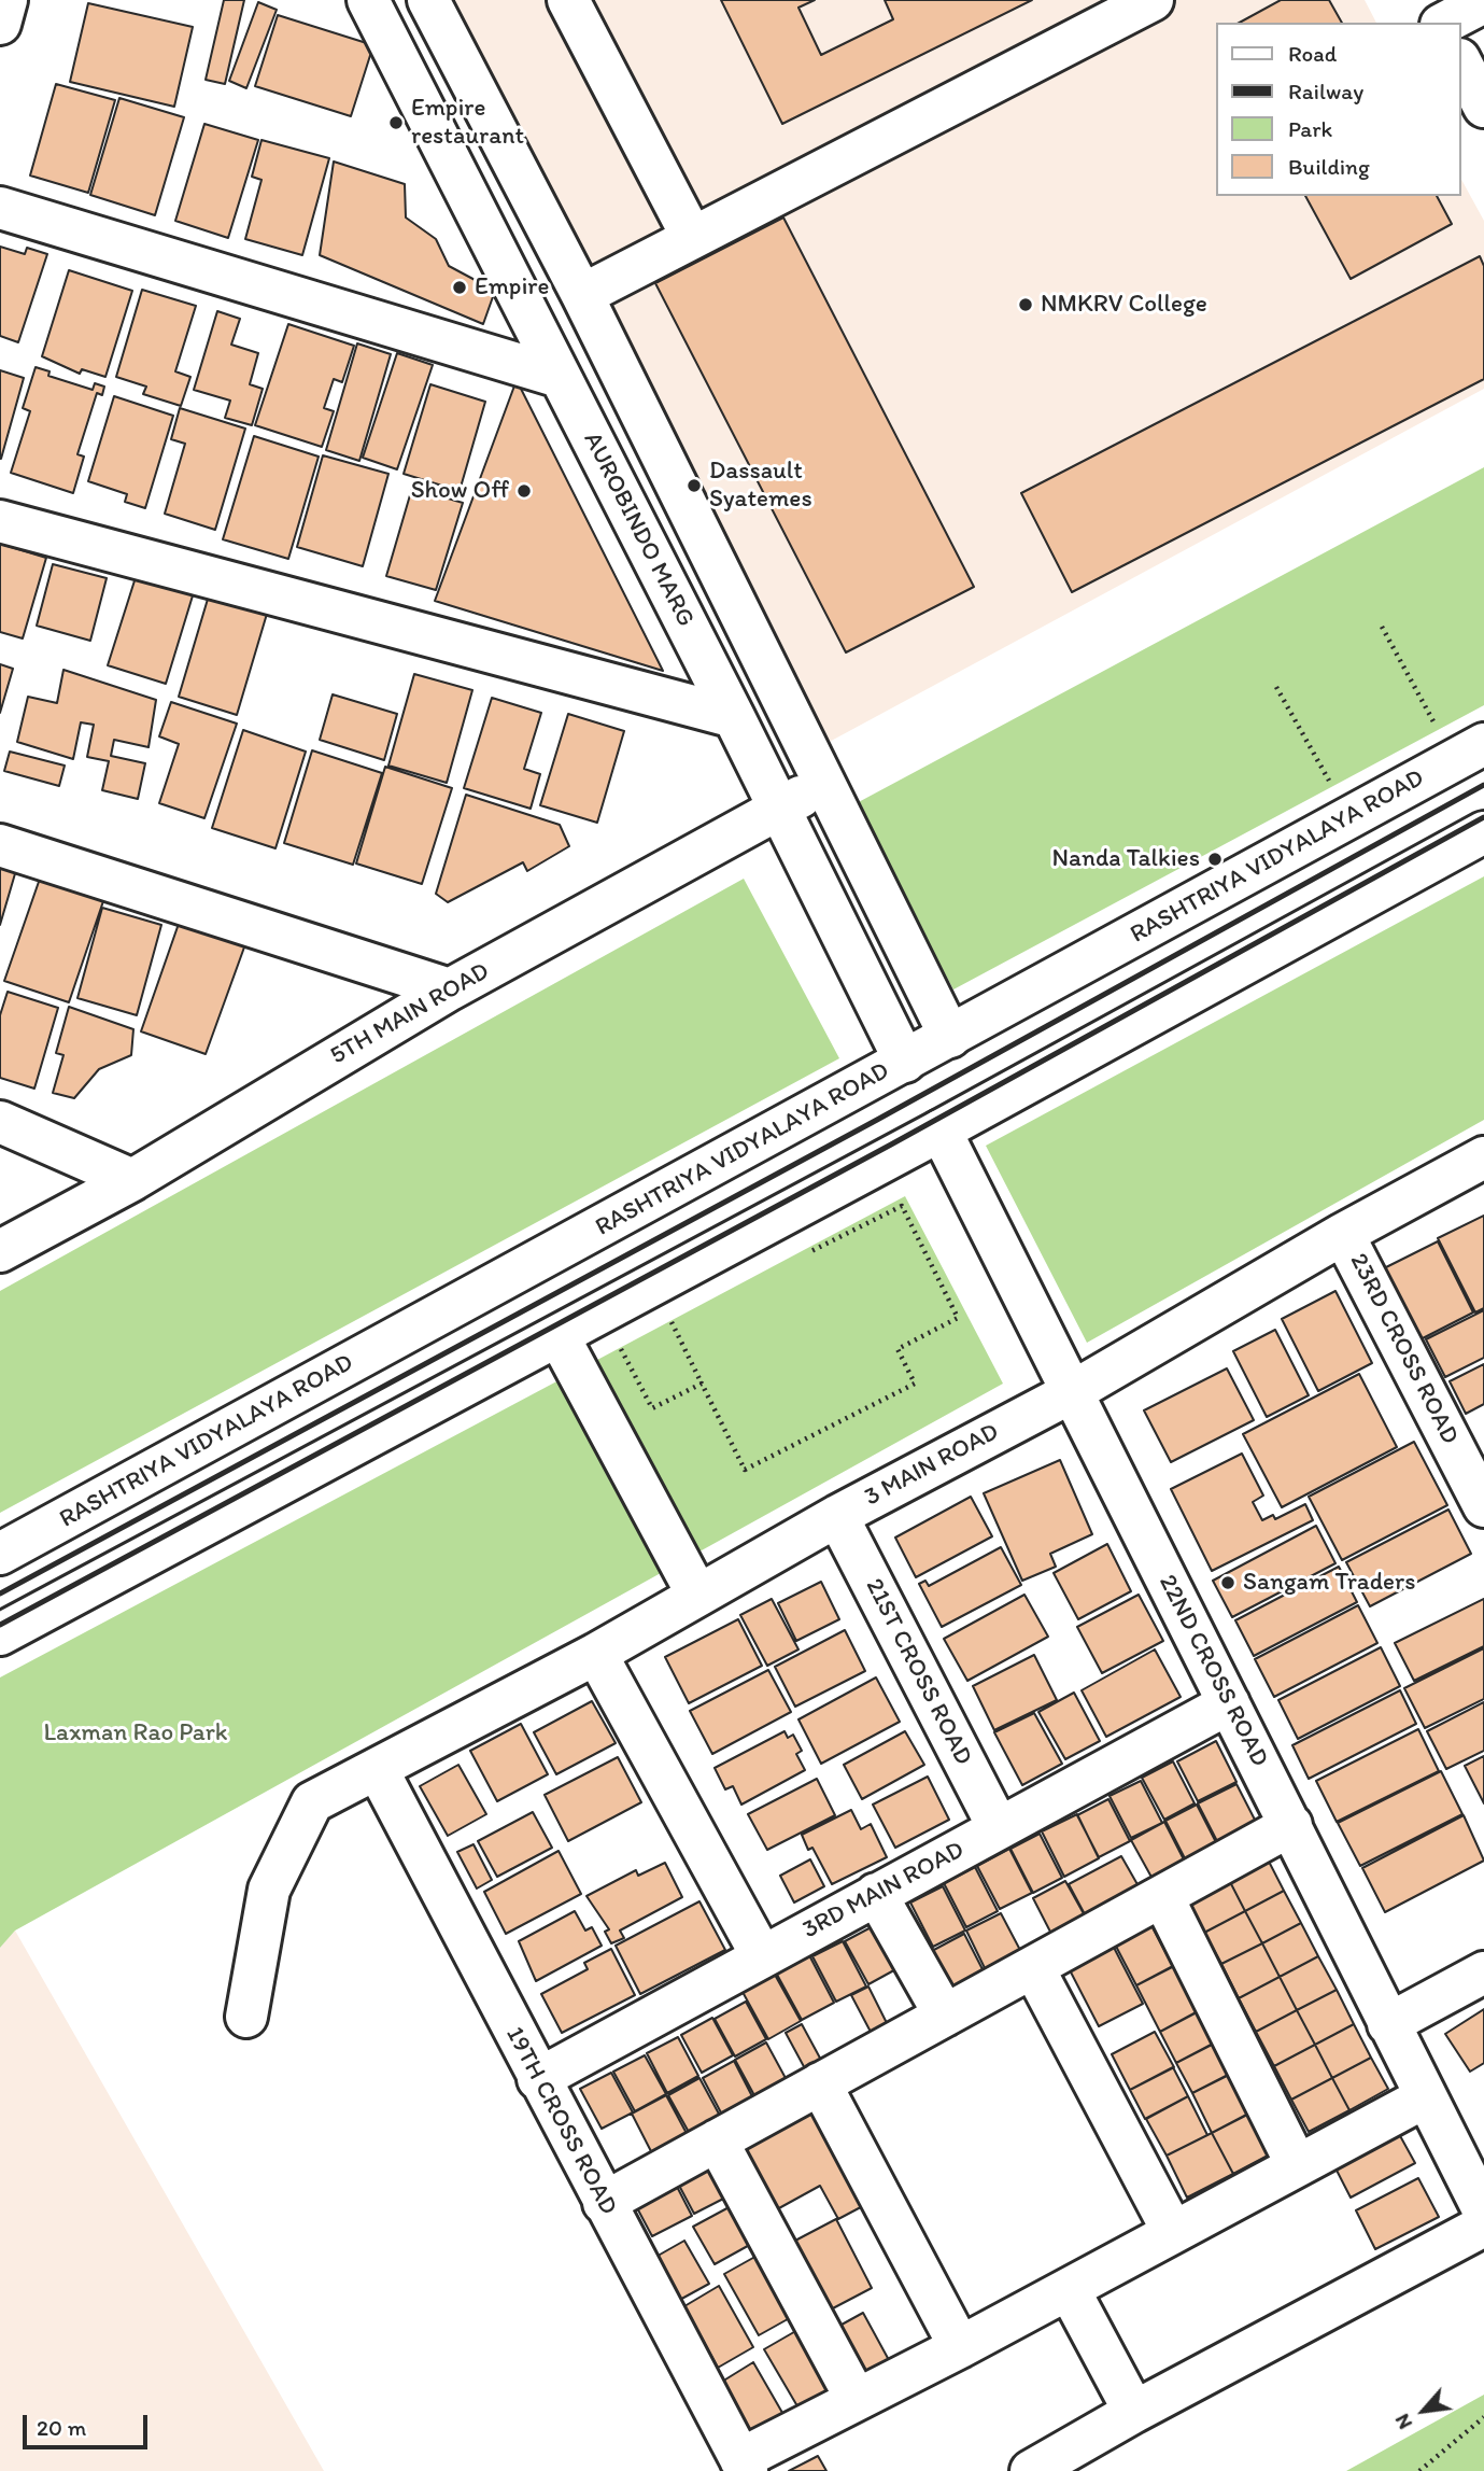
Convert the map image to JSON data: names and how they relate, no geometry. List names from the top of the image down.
{
  "streets": {
    "street": [
      "AUROBINDO MARG",
      "RASHTRIYA VIDYALAYA ROAD",
      "5TH MAIN ROAD",
      "23RD CROSS ROAD",
      "3 MAIN ROAD",
      "22ND CROSS ROAD",
      "21ST CROSS ROAD",
      "3RD MAIN ROAD",
      "19TH CROSS ROAD"
    ]
  },
  "crossings": [
    ["AUROBINDO MARG", "RASHTRIYA VIDYALAYA ROAD"],
    ["AUROBINDO MARG", "5TH MAIN ROAD"],
    ["23RD CROSS ROAD", "3 MAIN ROAD"],
    ["3 MAIN ROAD", "22ND CROSS ROAD"],
    ["3 MAIN ROAD", "21ST CROSS ROAD"],
    ["3 MAIN ROAD", "19TH CROSS ROAD"],
    ["22ND CROSS ROAD", "3RD MAIN ROAD"],
    ["21ST CROSS ROAD", "3RD MAIN ROAD"],
    ["3RD MAIN ROAD", "19TH CROSS ROAD"]
  ],
  "parks": ["Laxman Rao Park"],
  "places": [
    "Empire restaurant",
    "Empire",
    "NMKRV College",
    "Dassault Syatemes",
    "Show Off",
    "Nanda Talkies",
    "Sangam Traders"
  ],
  "legend": [
    "Road",
    "Railway",
    "Park",
    "Building"
  ],
  "scale_bar": "20 m",
  "north": "bottom left"
}
